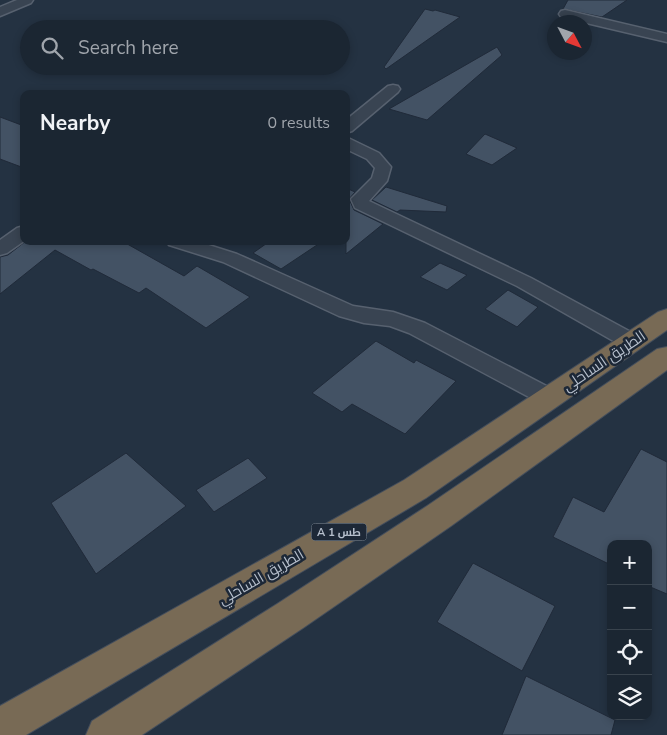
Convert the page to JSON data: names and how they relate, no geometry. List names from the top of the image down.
{
  "streets": {
    "highway": ["الطريق الساحلي", "A 1 طس"]
  },
  "north": "bottom right",
  "page": {
    "search": "Search here",
    "heading": ["Nearby", "0 results"],
    "map_buttons": ["+", "−"]
  }
}
